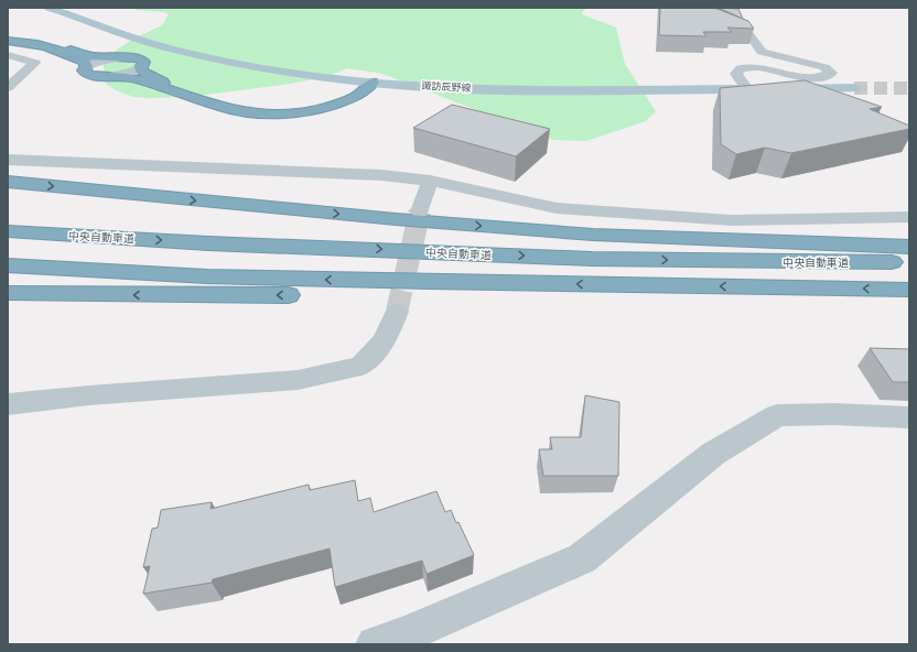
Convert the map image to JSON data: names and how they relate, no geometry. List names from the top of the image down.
{
  "streets": {
    "highway": ["中央自動車道"],
    "main road": ["諏訪辰野線"]
  }
}
